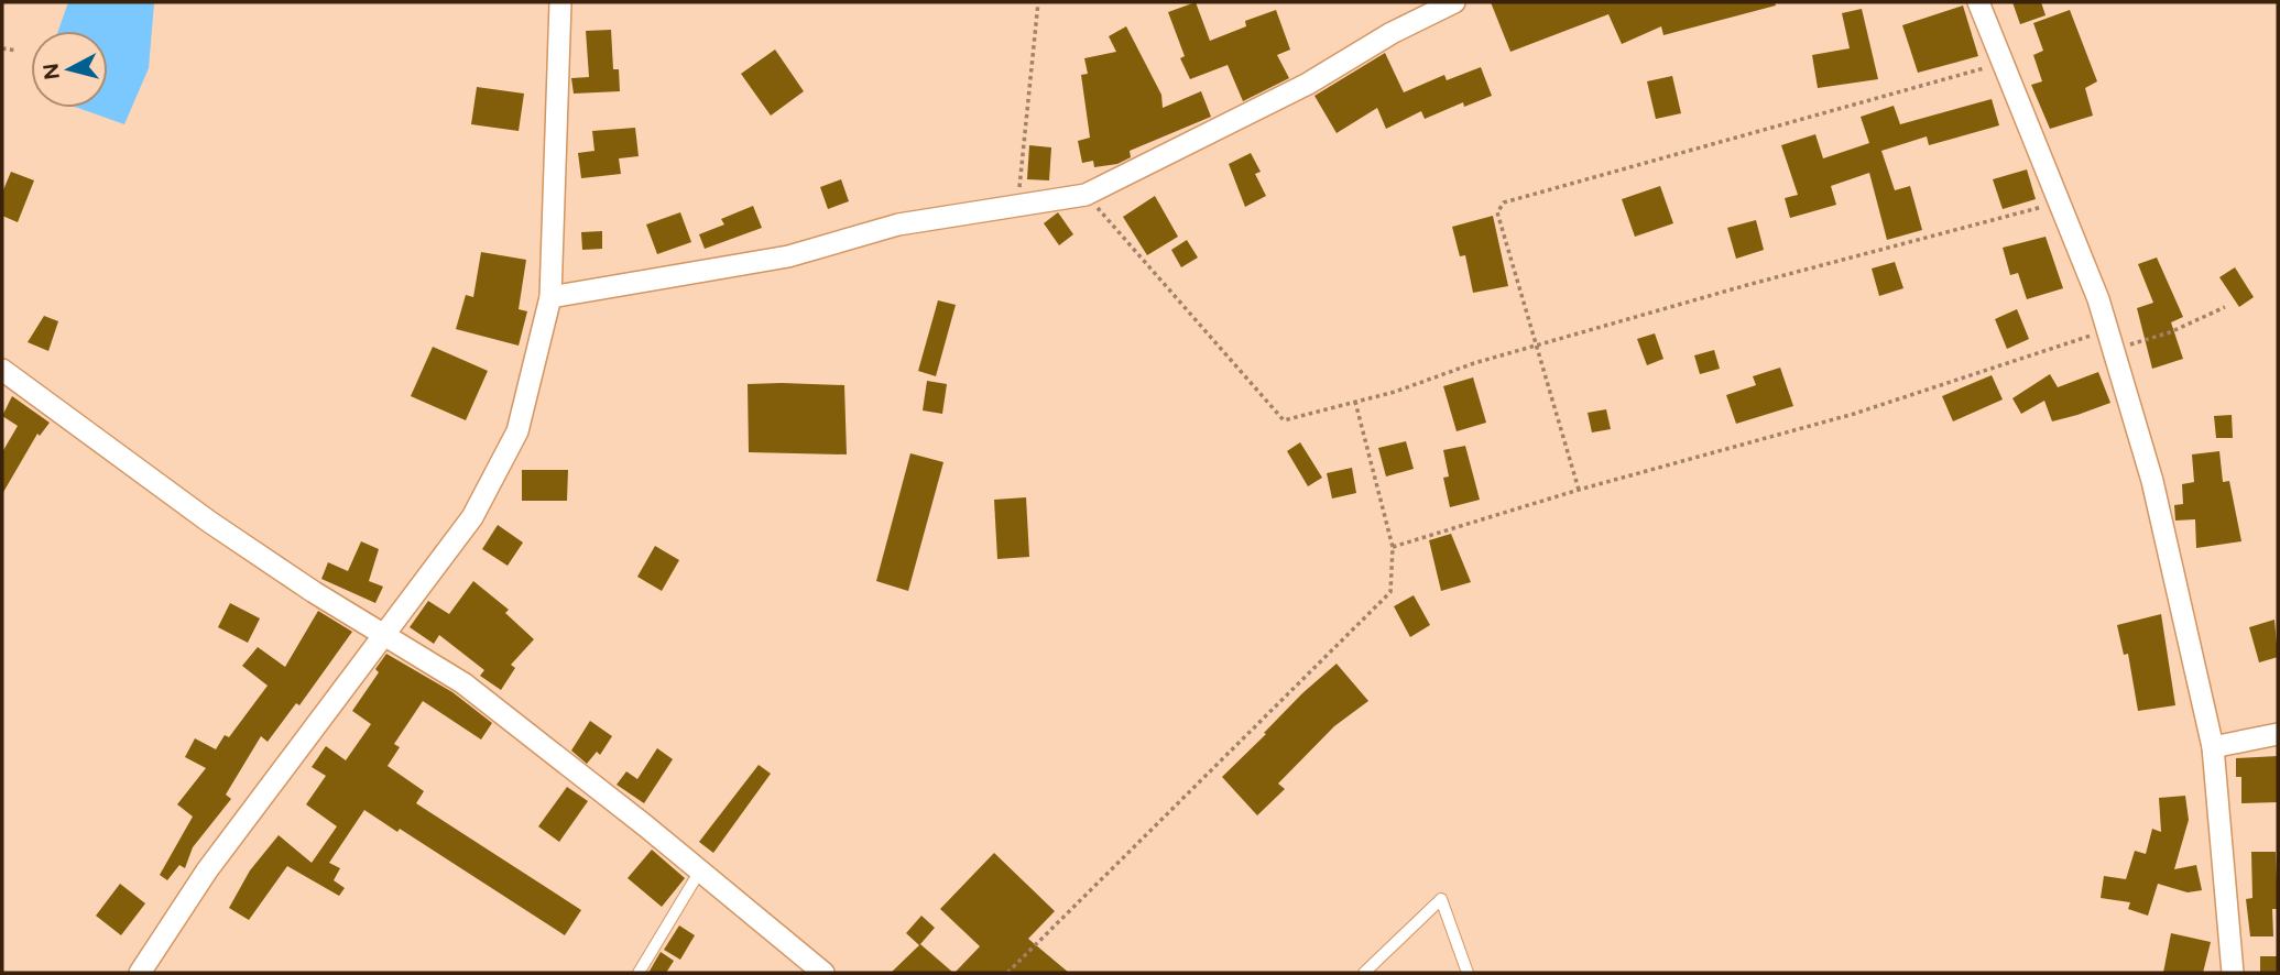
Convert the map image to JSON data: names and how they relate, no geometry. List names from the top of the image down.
{
  "north": "left"
}
